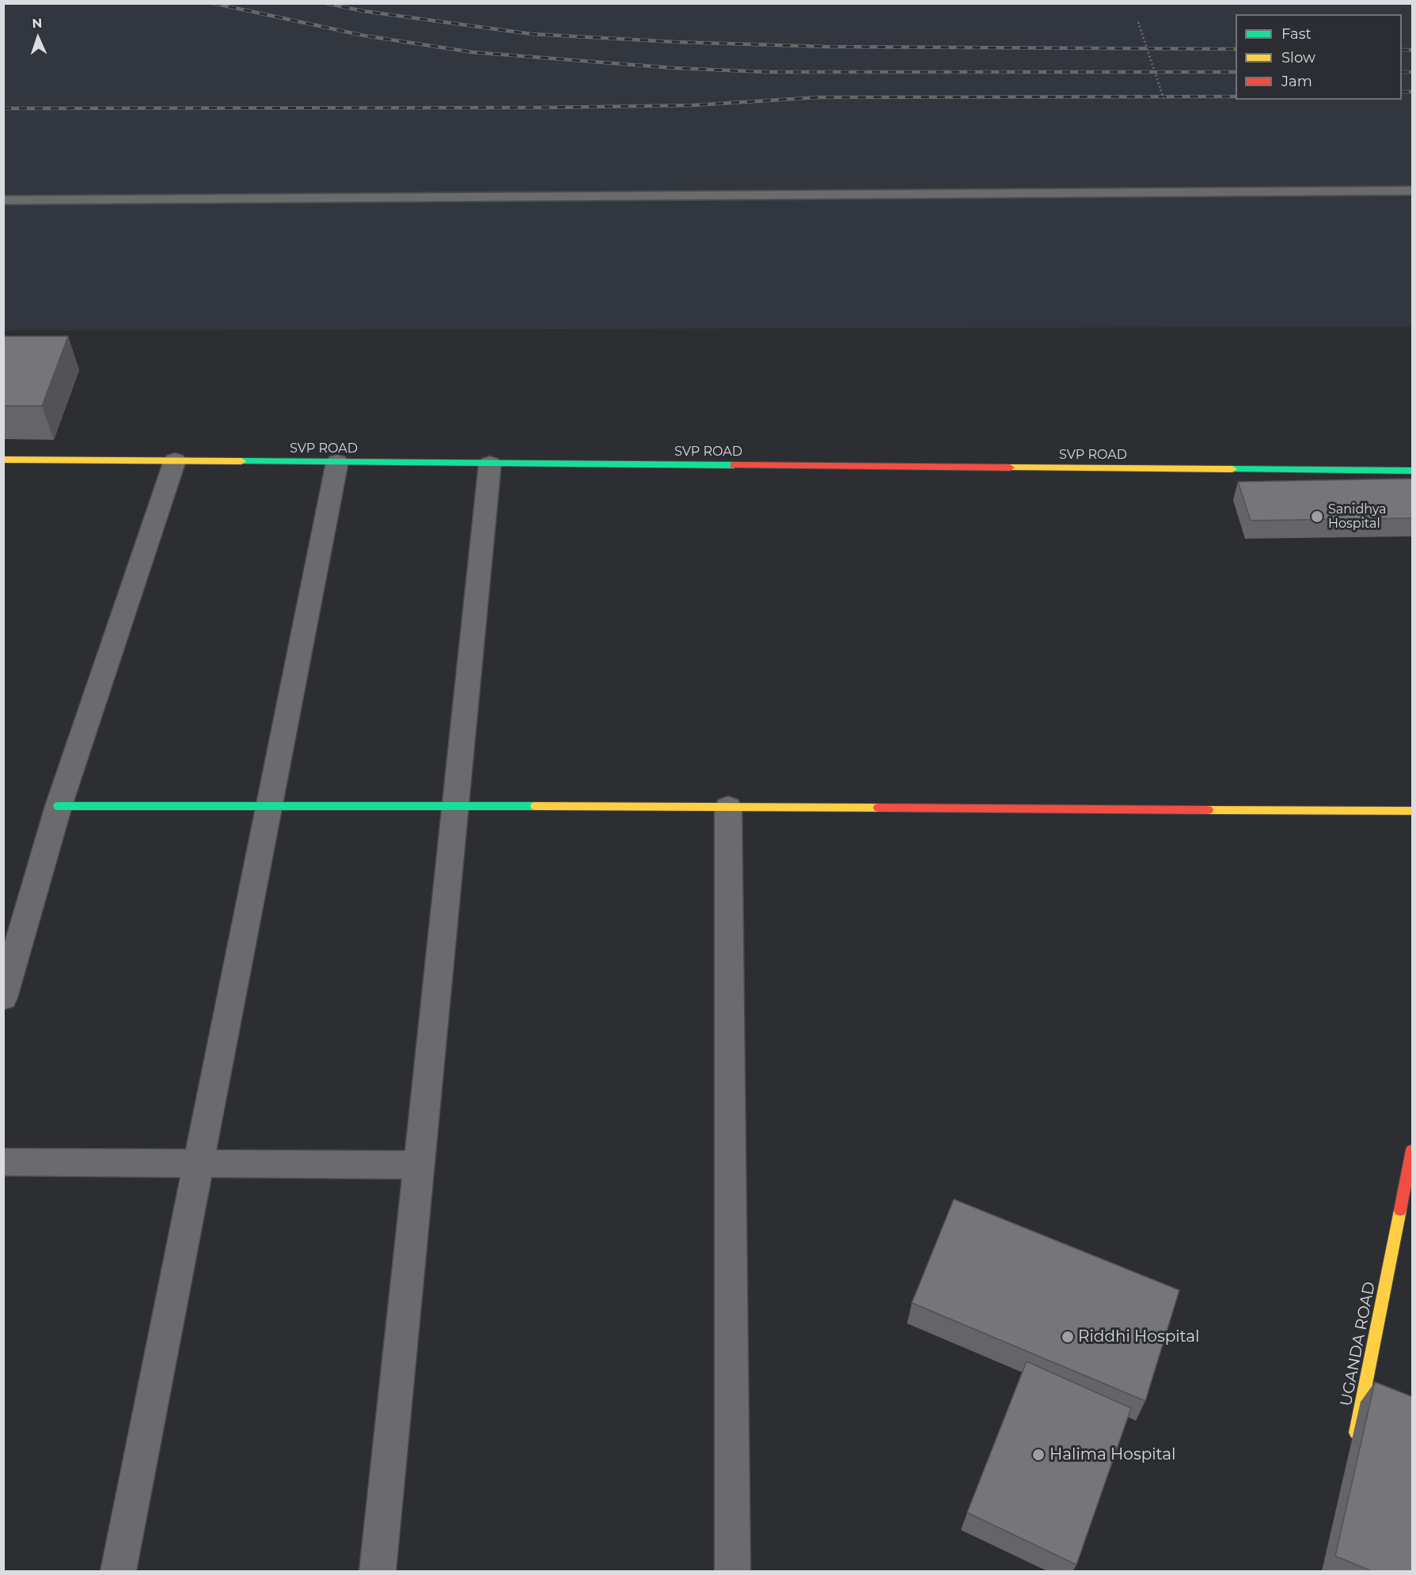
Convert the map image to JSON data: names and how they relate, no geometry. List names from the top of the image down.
{
  "streets": {
    "main road": ["SVP ROAD", "UGANDA ROAD"]
  },
  "places": ["Sanidhya Hospital", "Riddhi Hospital", "Halima Hospital"],
  "legend": ["Fast", "Slow", "Jam"],
  "north": "top"
}
